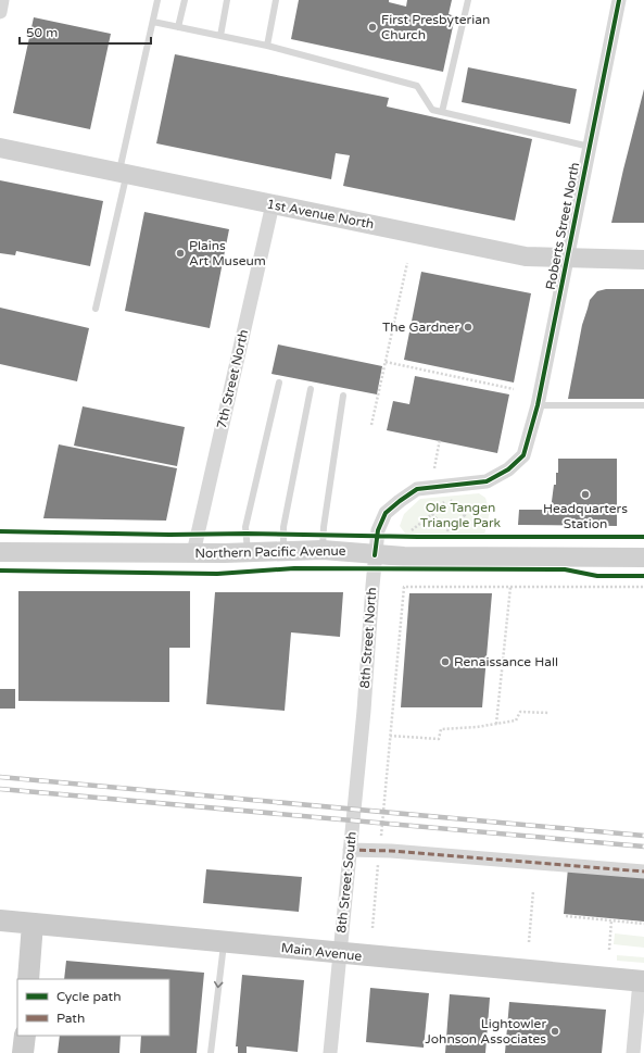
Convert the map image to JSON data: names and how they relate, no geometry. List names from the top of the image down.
{
  "streets": {
    "main road": ["Main Avenue"],
    "street": [
      "1st Avenue North",
      "Roberts Street North",
      "7th Street North",
      "Northern Pacific Avenue",
      "8th Street North",
      "8th Street South"
    ]
  },
  "crossings": [
    ["1st Avenue North", "Roberts Street North"],
    ["1st Avenue North", "7th Street North"],
    ["Roberts Street North", "8th Street North"],
    ["7th Street North", "Northern Pacific Avenue"],
    ["Northern Pacific Avenue", "8th Street North"],
    ["8th Street North", "8th Street South"],
    ["8th Street South", "Main Avenue"]
  ],
  "parks": ["Ole Tangen Triangle Park"],
  "places": [
    "First Presbyterian Church",
    "Plains Art Museum",
    "The Gardner",
    "Headquarters Station",
    "Renaissance Hall",
    "Lightowler Johnson Associates"
  ],
  "legend": ["Cycle path", "Path"],
  "scale_bar": "50 m"
}
